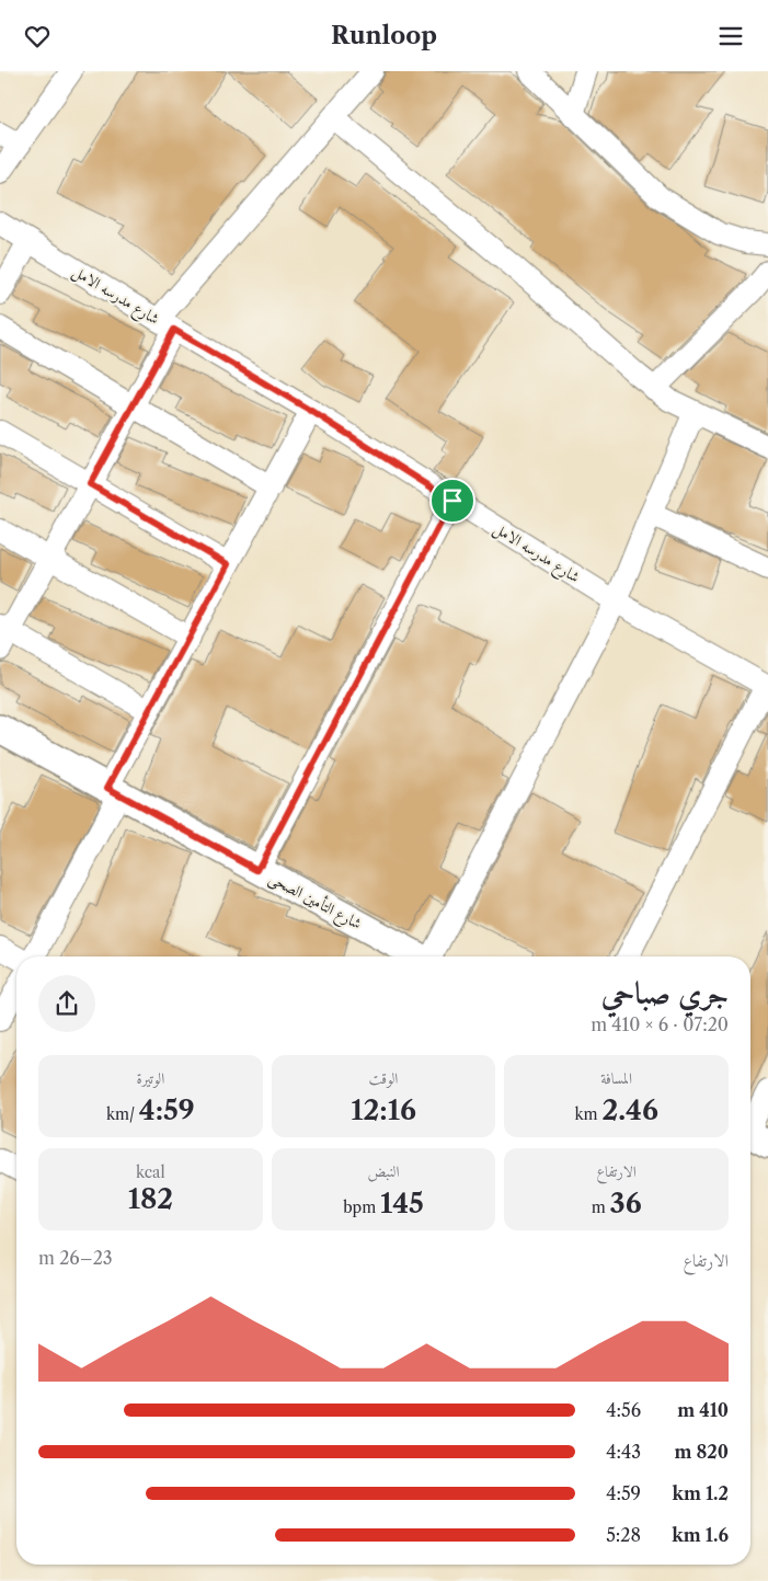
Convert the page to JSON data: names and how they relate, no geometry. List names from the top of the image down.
{
  "streets": {
    "street": ["شارع مدرسه الامل", "شارع التأمين الصحى"]
  },
  "page": {
    "header": "Runloop",
    "heading": ["جري صباحي", "07:20 · 6 × 410 m"],
    "stats": [
      ["المسافة", "2.46 km"],
      ["الوقت", "12:16"],
      ["الوتيرة", "4:59 /km"],
      ["الارتفاع", "36 m"],
      ["النبض", "145 bpm"],
      ["kcal", "182"]
    ],
    "chart": ["الارتفاع", "23–26 m"],
    "list": [
      {
        "name": "410 m",
        "note": "4:56"
      },
      {
        "name": "820 m",
        "note": "4:43"
      },
      {
        "name": "1.2 km",
        "note": "4:59"
      },
      {
        "name": "1.6 km",
        "note": "5:28"
      }
    ]
  }
}
